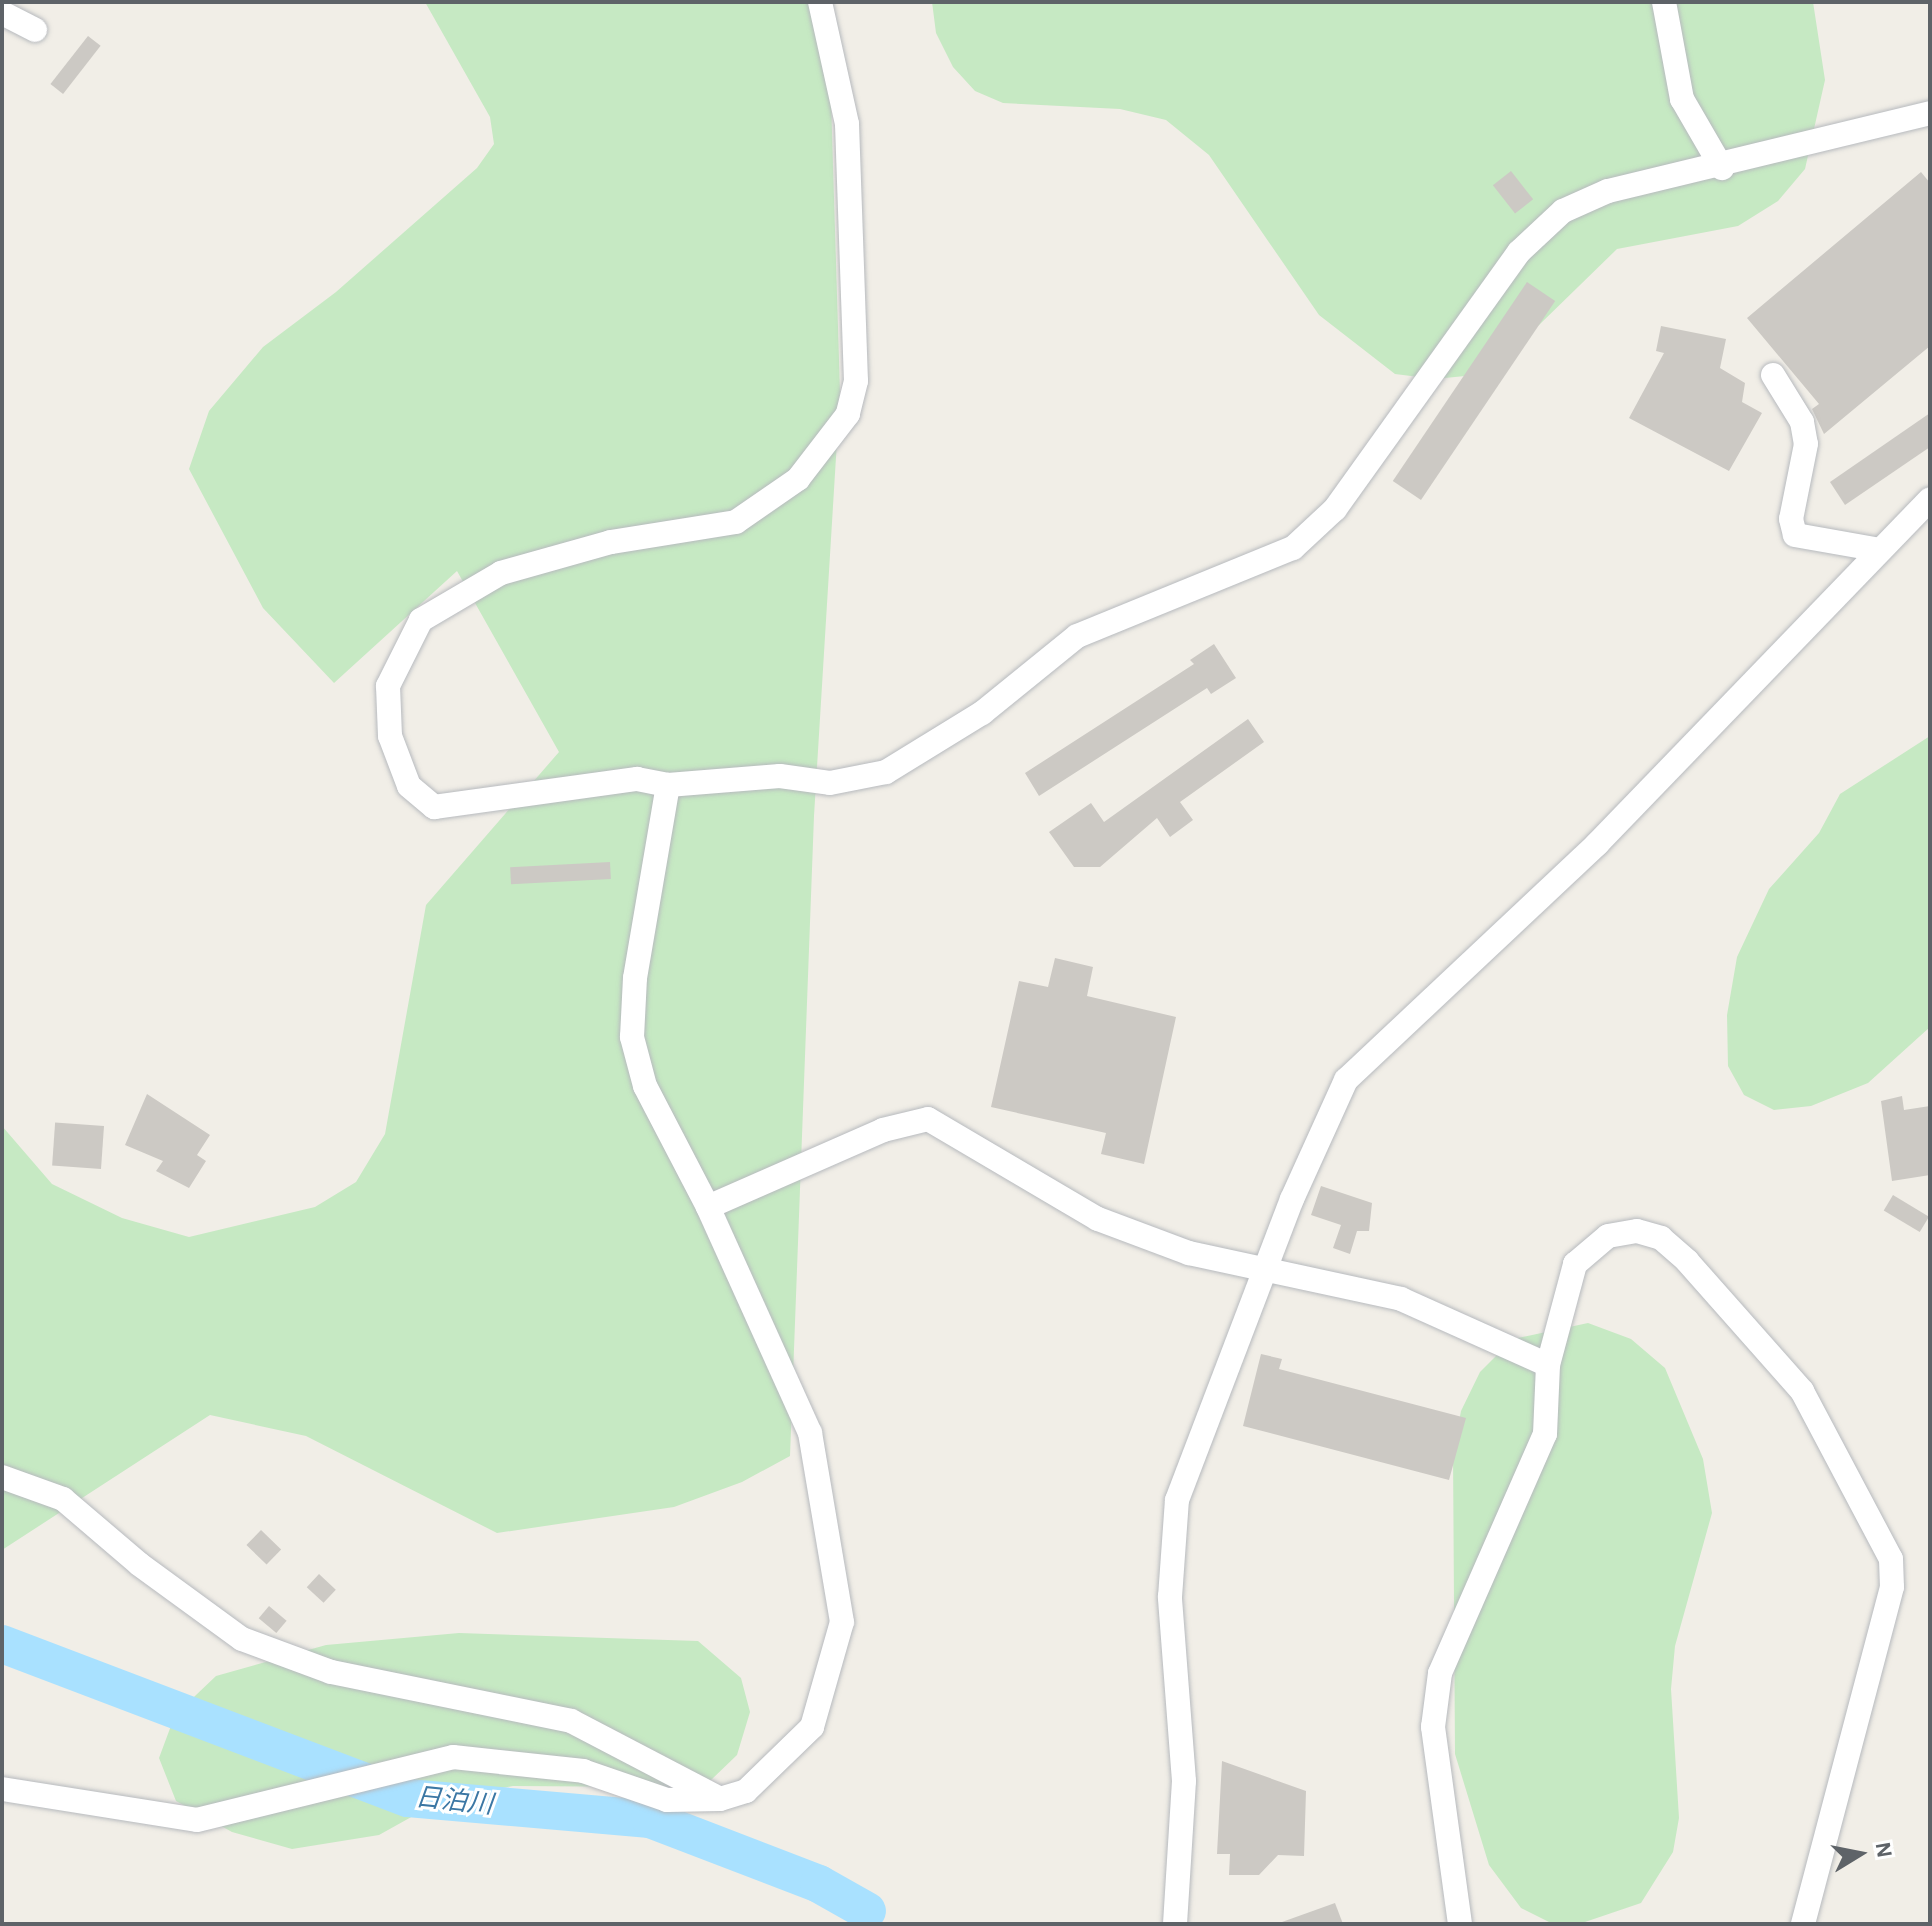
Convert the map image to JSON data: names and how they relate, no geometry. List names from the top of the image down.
{
  "water": ["日泊川"],
  "north": "right"
}
